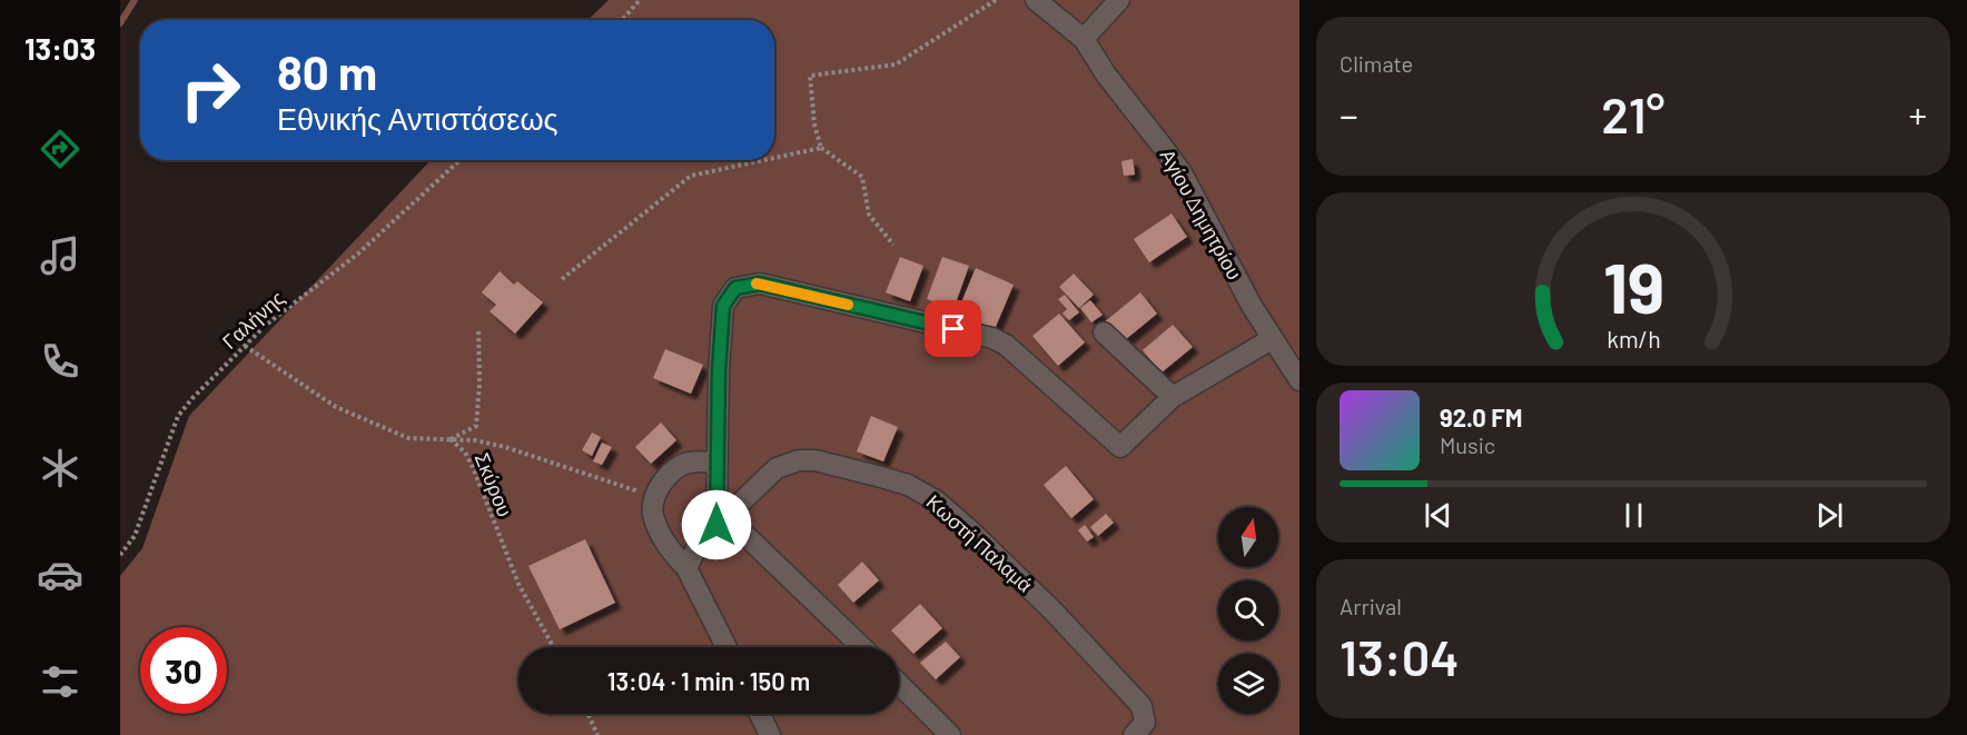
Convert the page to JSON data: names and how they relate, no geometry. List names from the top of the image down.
{
  "streets": {
    "street": ["Αγίου Δημητρίου", "Κωστή Παλαμά"],
    "path": ["Γαλήνης", "Σκύρου"]
  },
  "north": "top",
  "page": {
    "tabs": "13:03",
    "tile": [
      "Climate",
      ["Arrival", "13:04"]
    ],
    "turn": ["80 m", "Εθνικής Αντιστάσεως"],
    "heat": ["−", "21°", "+"],
    "song": ["92.0 FM", "Music"],
    "limit": "30",
    "trip": "13:04 · 1 min · 150 m",
    "gauge": ["19", "km/h"]
  }
}
